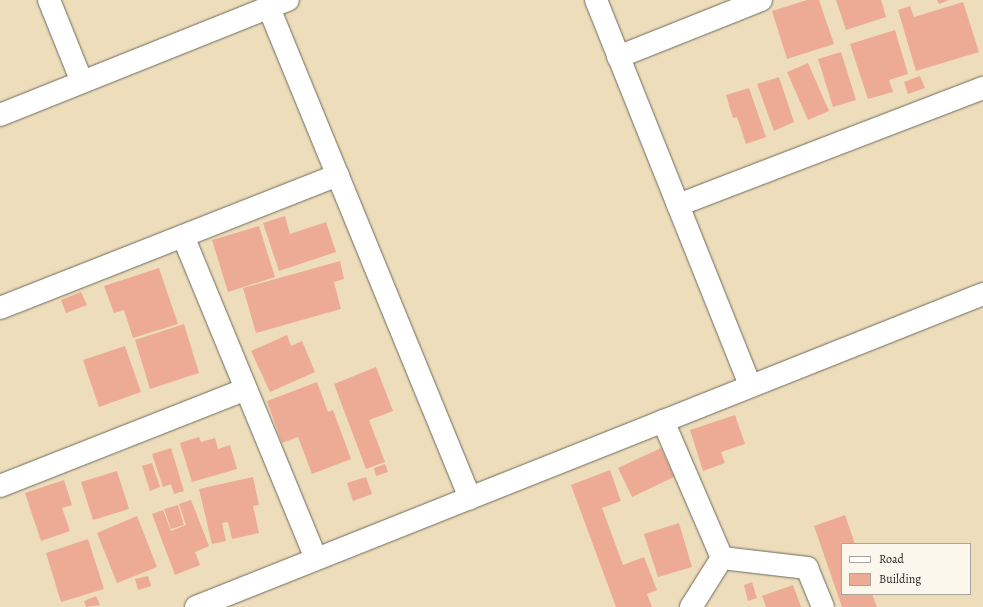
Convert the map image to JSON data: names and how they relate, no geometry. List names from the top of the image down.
{
  "legend": ["Road", "Building"]
}
